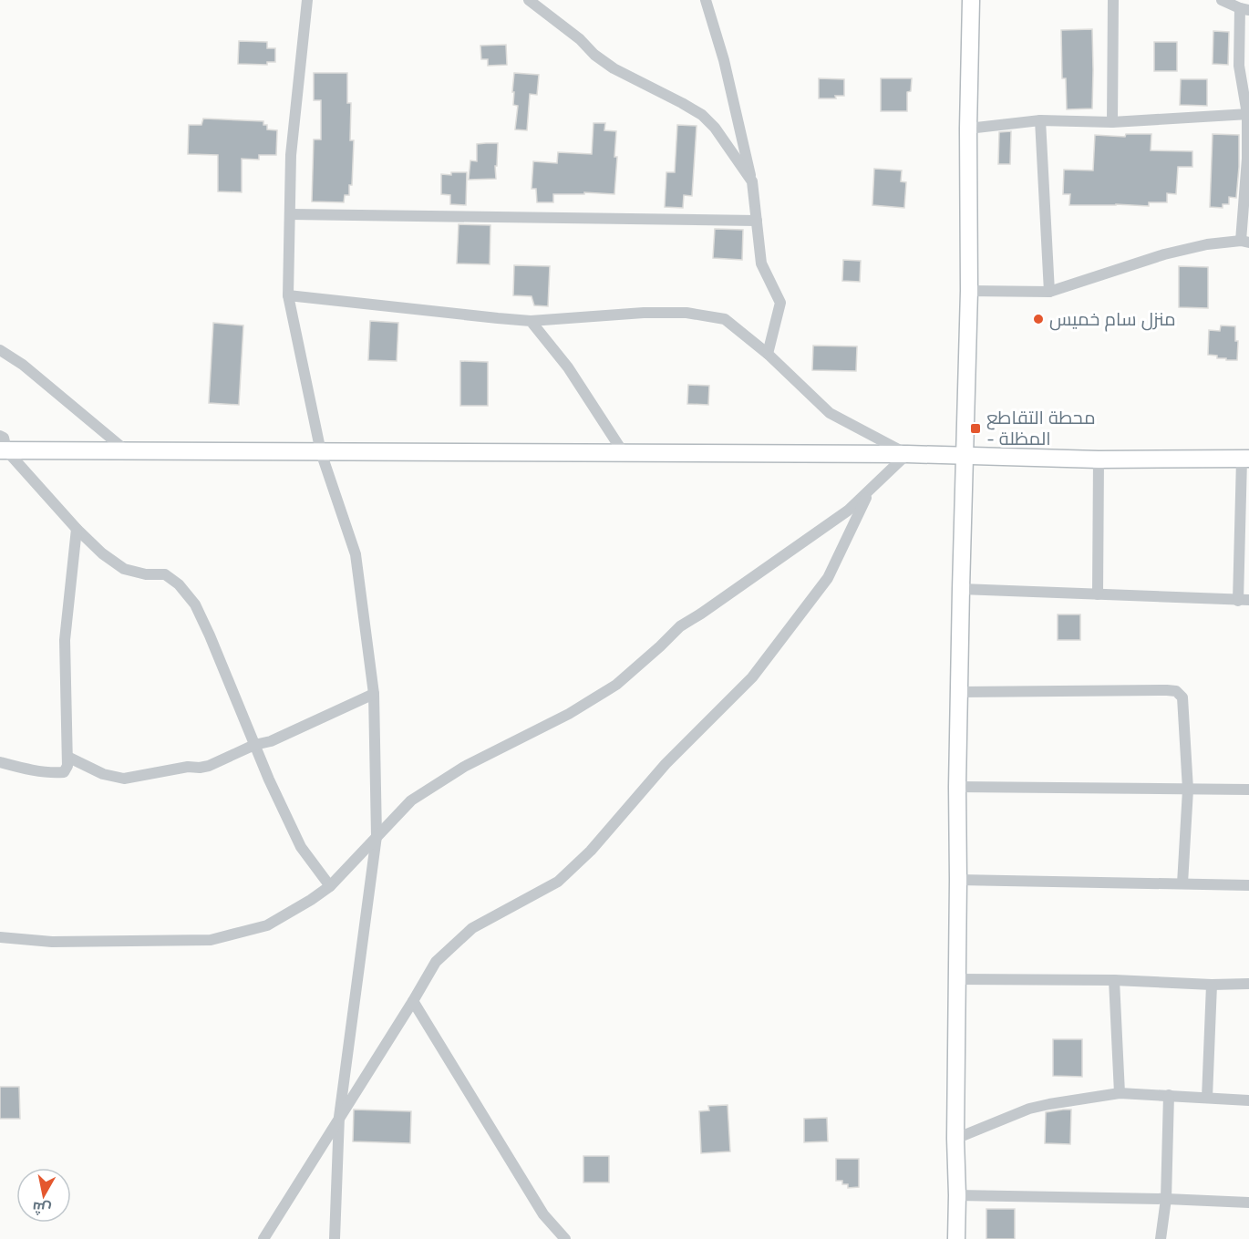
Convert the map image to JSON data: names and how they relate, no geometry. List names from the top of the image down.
{
  "places": {
    "other": ["منزل سام خميس"],
    "transit": ["محطة التقاطع - المظلة"]
  },
  "north": "bottom"
}
